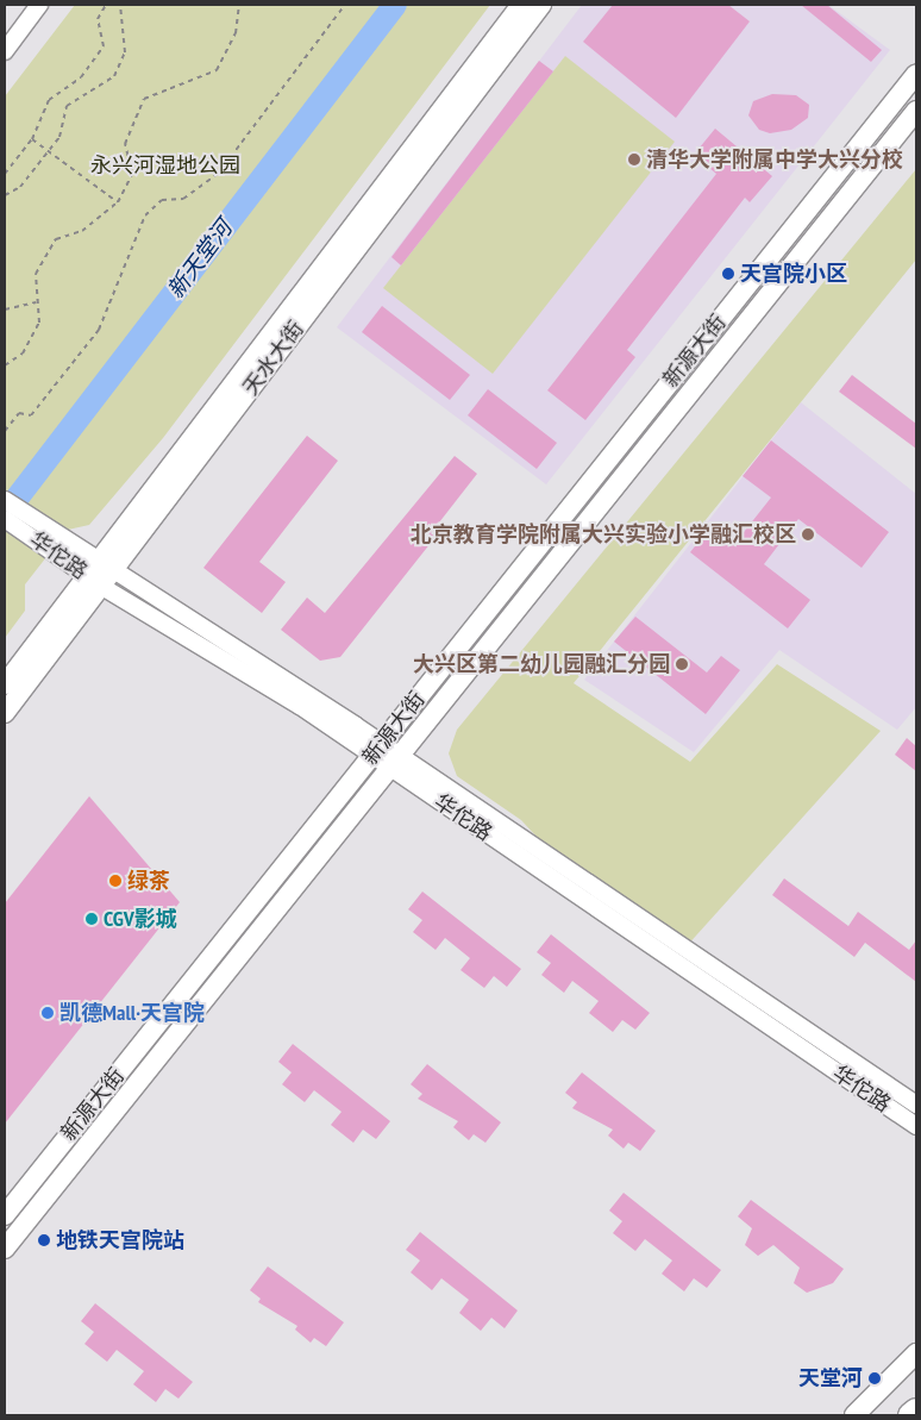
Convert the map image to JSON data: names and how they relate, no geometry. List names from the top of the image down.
{
  "streets": {
    "main road": ["新源大街", "天水大街"],
    "street": ["华佗路"]
  },
  "crossings": [
    ["新源大街", "华佗路"],
    ["天水大街", "华佗路"]
  ],
  "water": ["新天堂河"],
  "parks": ["永兴河湿地公园"],
  "places": [
    "清华大学附属中学大兴分校",
    "天宫院小区",
    "北京教育学院附属大兴实验小学融汇校区",
    "大兴区第二幼儿园融汇分园",
    "绿茶",
    "CGV影城",
    "凯德Mall·天宫院",
    "地铁天宫院站",
    "天堂河"
  ]
}
